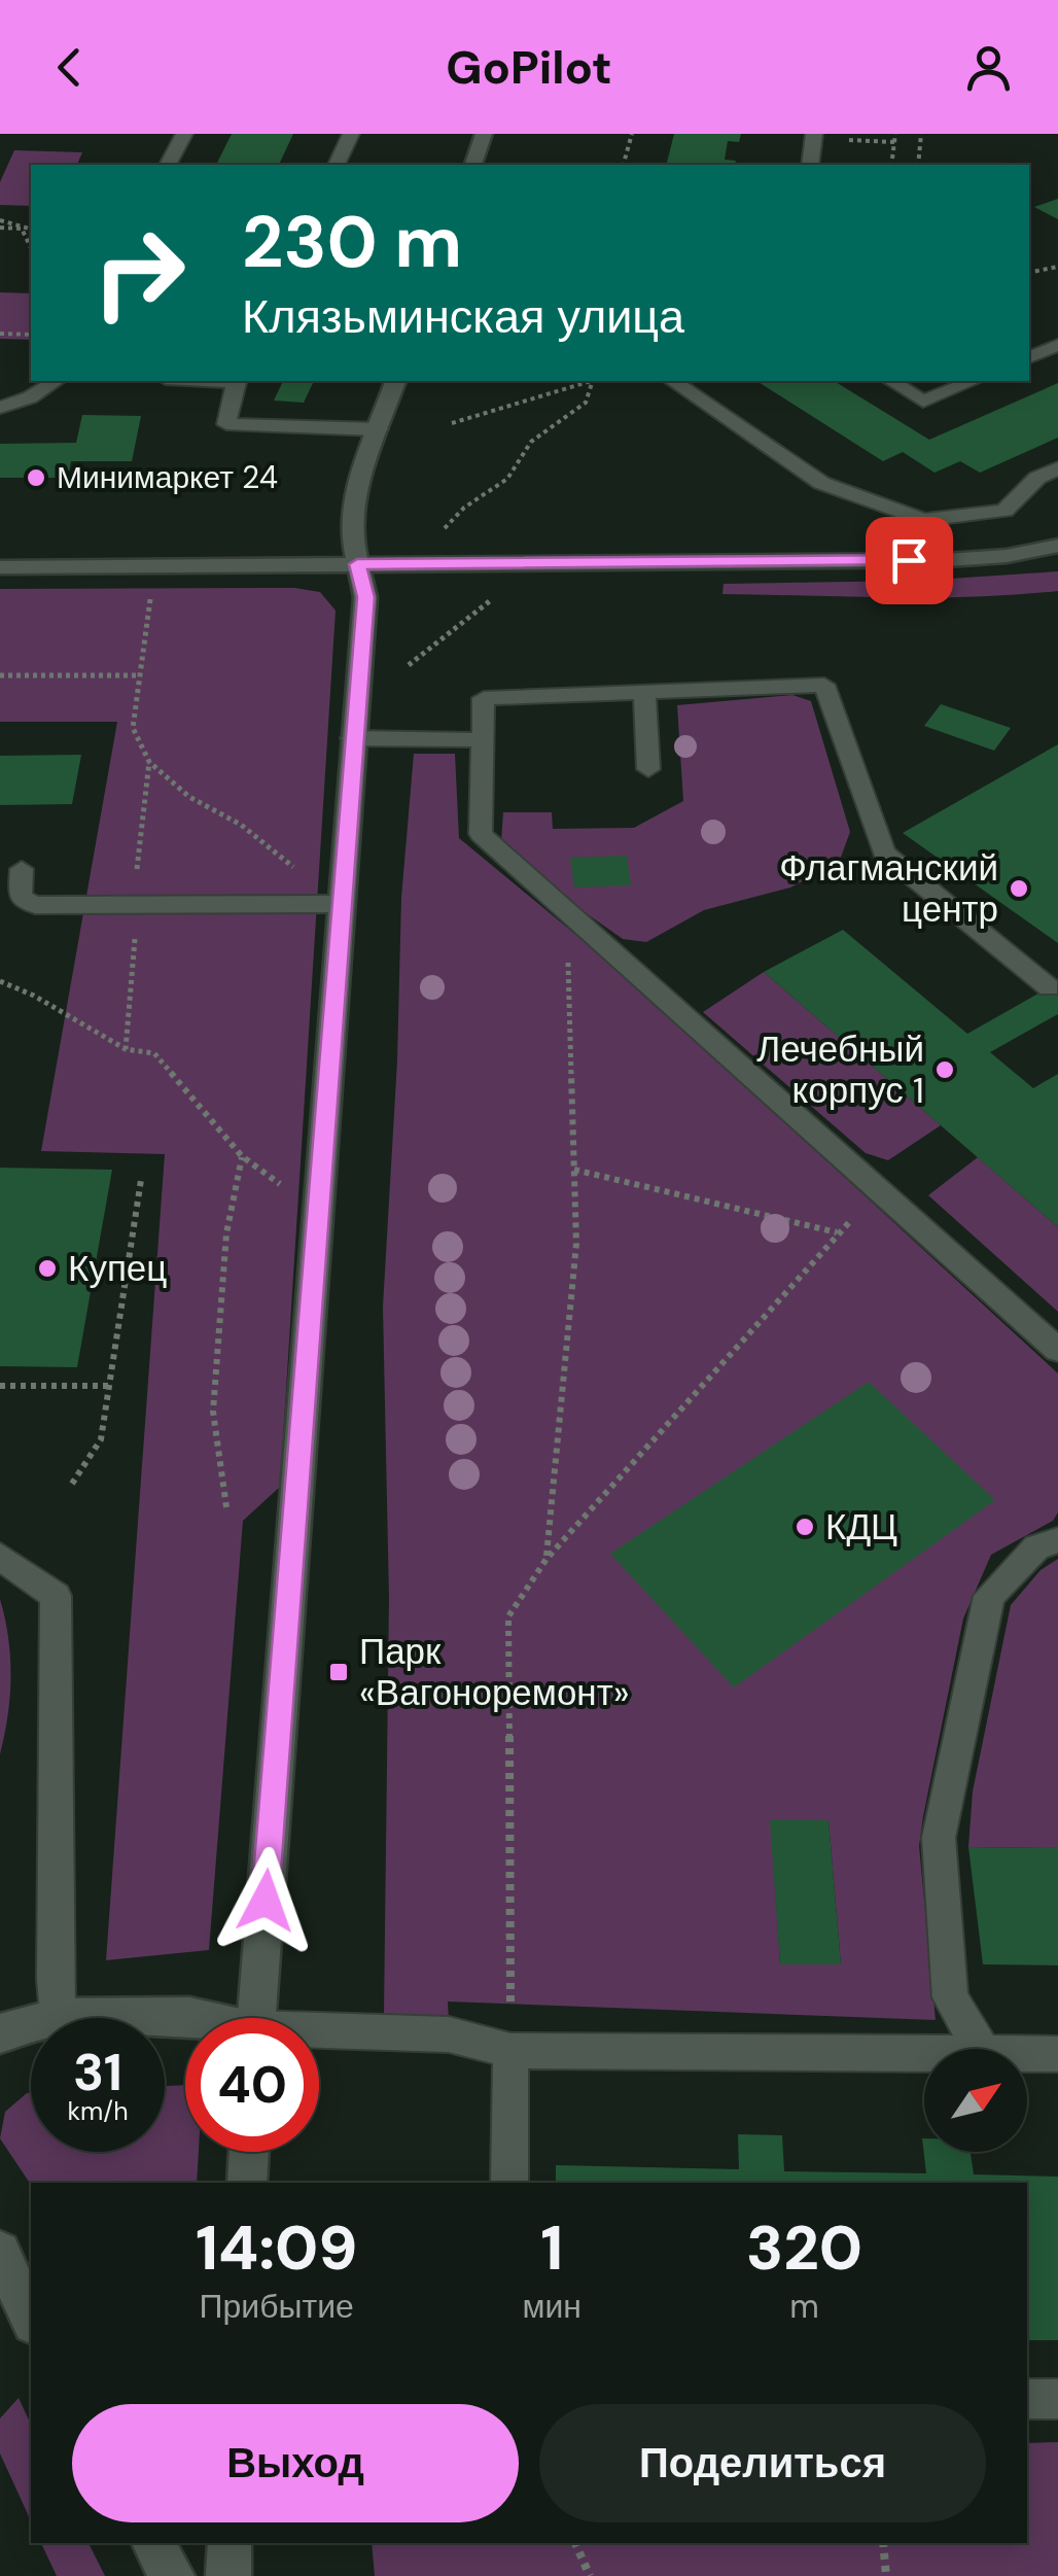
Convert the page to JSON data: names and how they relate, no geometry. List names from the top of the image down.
{
  "places": {
    "other": [
      "Минимаркет 24",
      "Флагманский центр",
      "Лечебный корпус 1",
      "Купец",
      "КДЦ"
    ],
    "transit": ["Парк «Вагоноремонт»"]
  },
  "north": "top right",
  "page": {
    "header": "GoPilot",
    "turn": ["230 m", "Клязьминская улица"],
    "speed": "31 km/h",
    "limit": "40",
    "eta": [
      "14:09",
      "Прибытие",
      "1",
      "мин",
      "320",
      "m"
    ],
    "buttons": ["Выход", "Поделиться"]
  }
}
